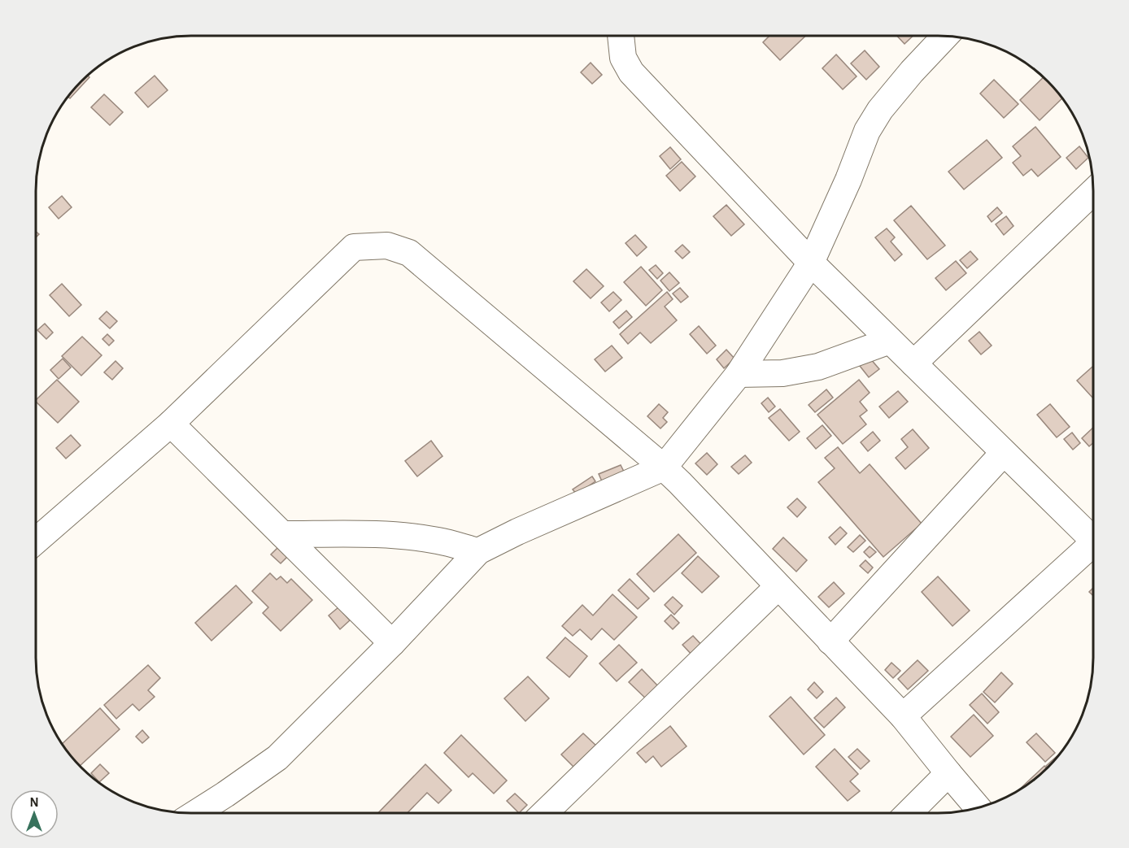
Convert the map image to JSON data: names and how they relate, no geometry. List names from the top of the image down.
{
  "north": "top"
}
